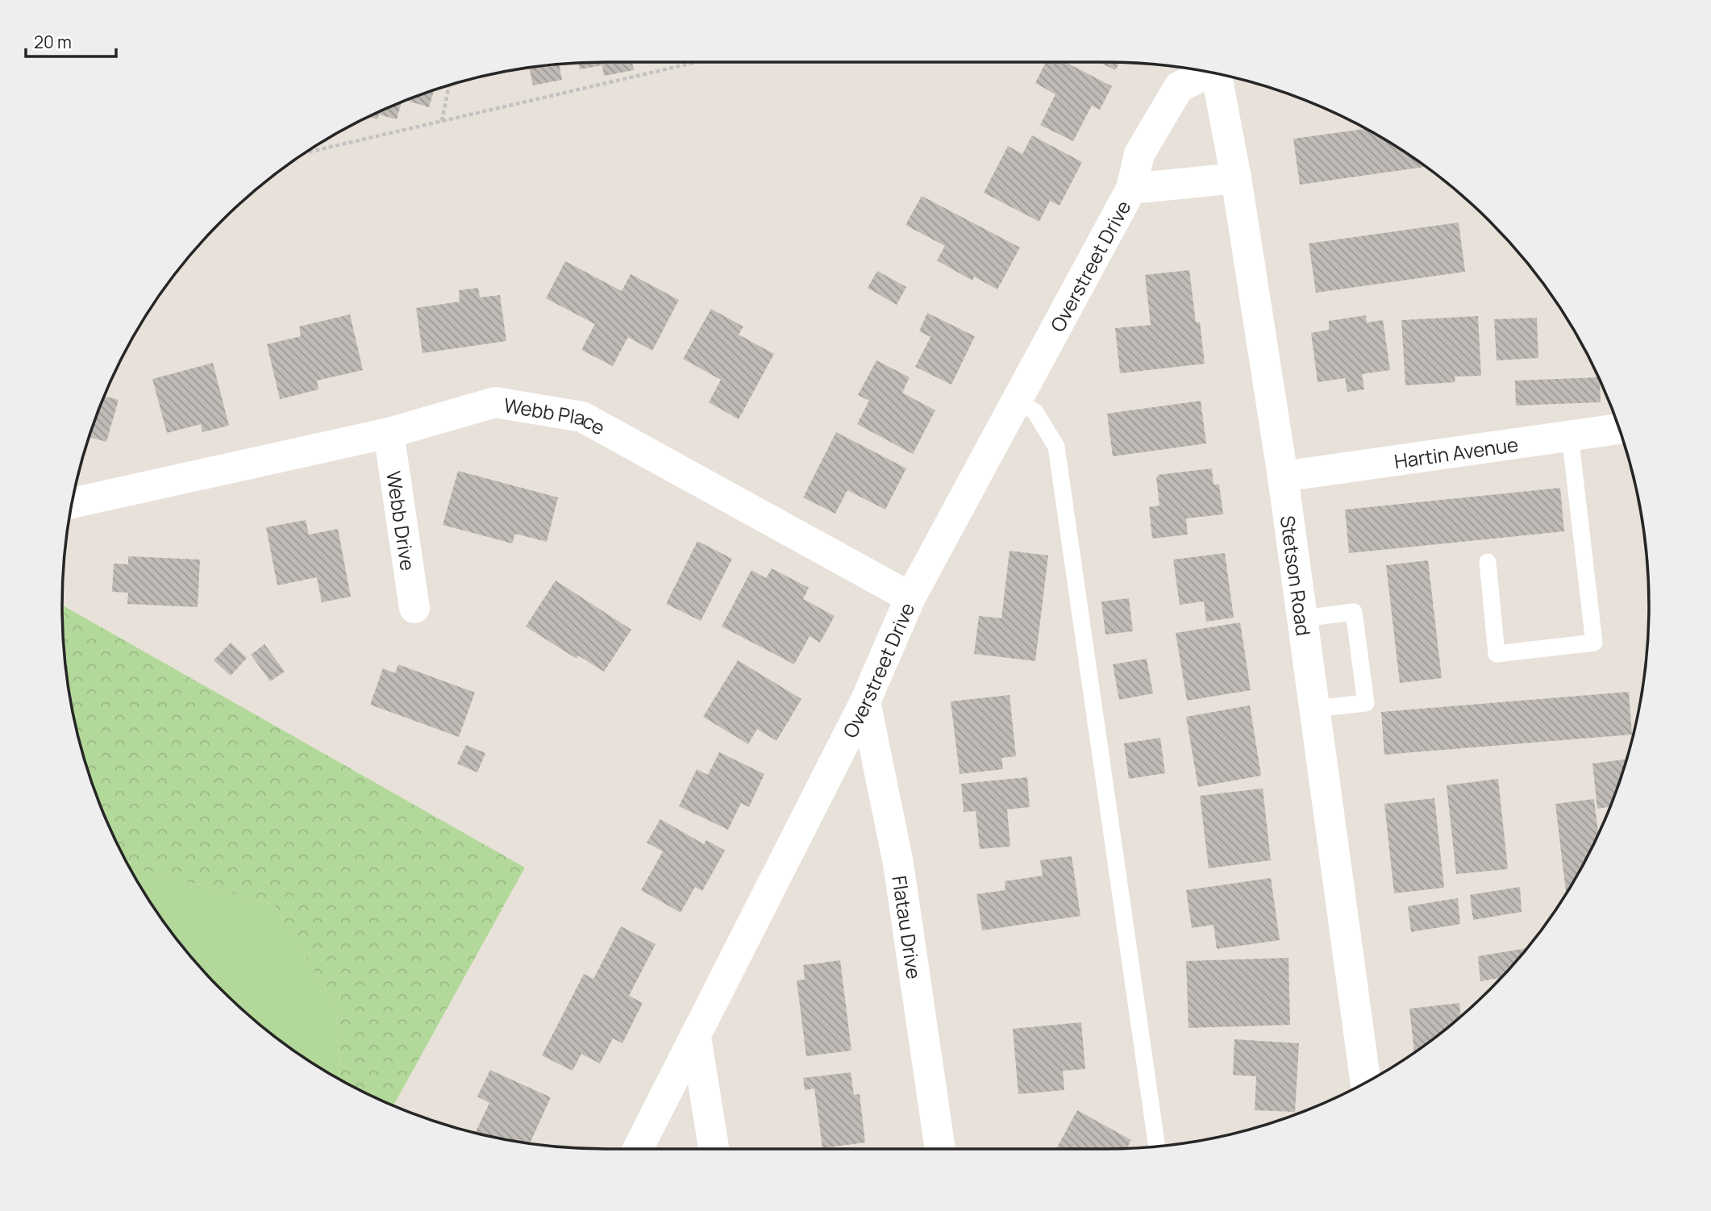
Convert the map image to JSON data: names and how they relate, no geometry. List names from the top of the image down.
{
  "streets": {
    "street": [
      "Overstreet Drive",
      "Webb Place",
      "Hartin Avenue",
      "Webb Drive",
      "Stetson Road",
      "Flatau Drive"
    ]
  },
  "crossings": [
    ["Overstreet Drive", "Webb Place"],
    ["Overstreet Drive", "Stetson Road"],
    ["Overstreet Drive", "Flatau Drive"],
    ["Webb Place", "Webb Drive"],
    ["Hartin Avenue", "Stetson Road"]
  ],
  "scale_bar": "20 m"
}
